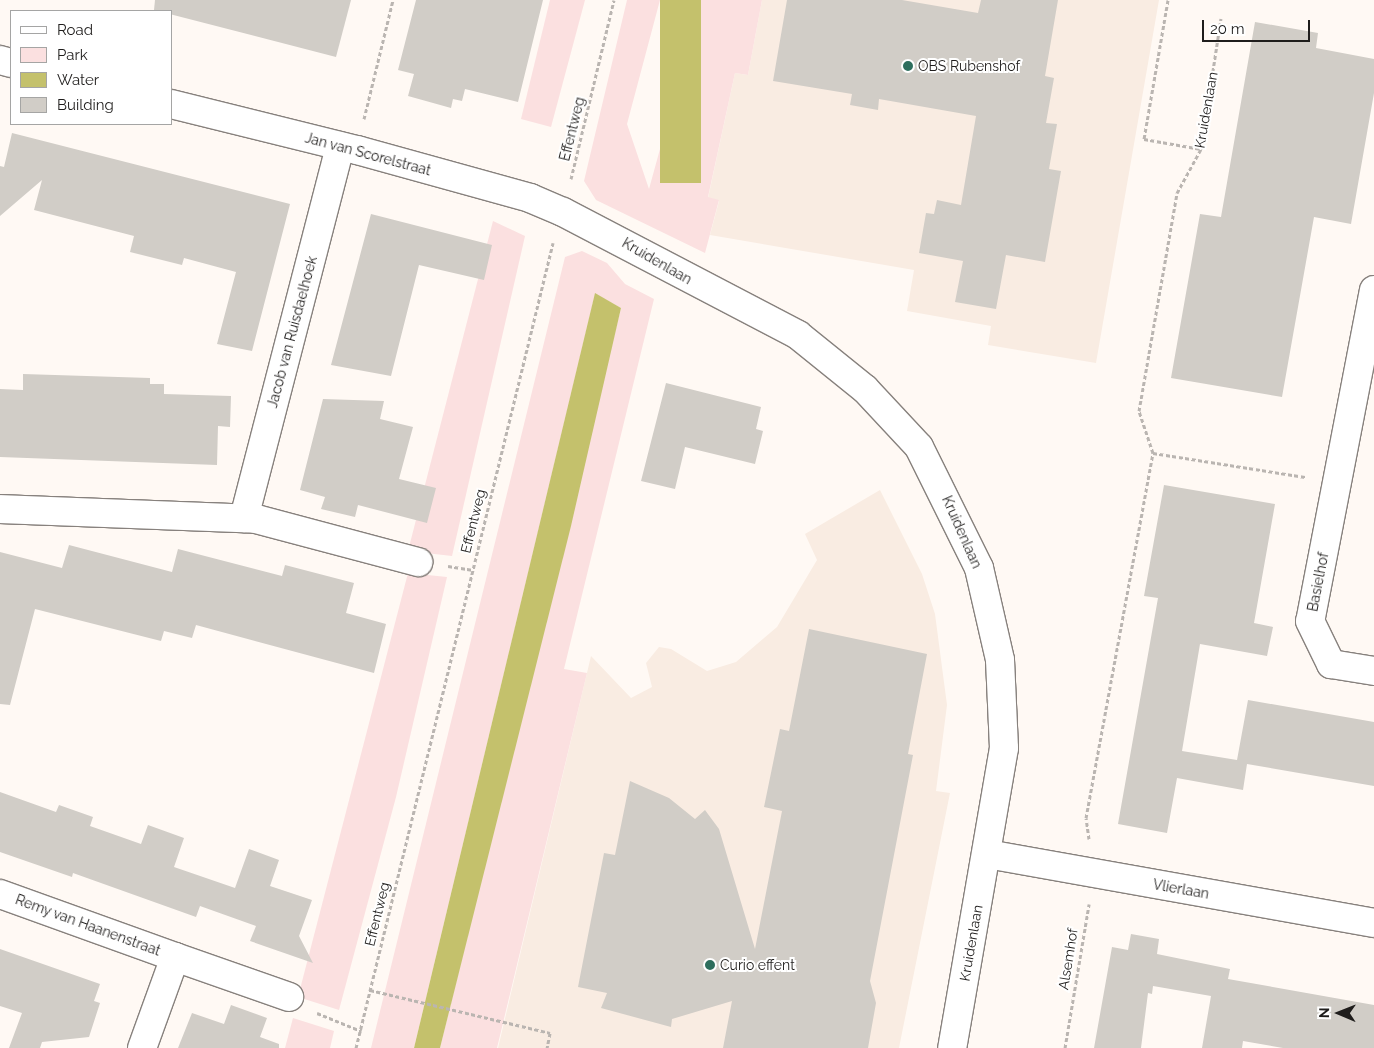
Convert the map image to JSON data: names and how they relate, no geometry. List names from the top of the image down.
{
  "streets": {
    "street": [
      "Kruidenlaan",
      "Jan van Scorelstraat",
      "Jacob van Ruisdaelhoek",
      "Basielhof",
      "Vlierlaan",
      "Remy van Haanenstraat"
    ],
    "path": ["Effentweg", "Alsemhof"]
  },
  "crossings": [
    ["Kruidenlaan", "Effentweg"],
    ["Kruidenlaan", "Jan van Scorelstraat"],
    ["Kruidenlaan", "Vlierlaan"],
    ["Kruidenlaan", "Alsemhof"],
    ["Effentweg", "Jan van Scorelstraat"],
    ["Jan van Scorelstraat", "Jacob van Ruisdaelhoek"],
    ["Vlierlaan", "Alsemhof"]
  ],
  "places": ["OBS Rubenshof", "Curio effent"],
  "legend": [
    "Road",
    "Park",
    "Water",
    "Building"
  ],
  "scale_bar": "20 m",
  "north": "left"
}
